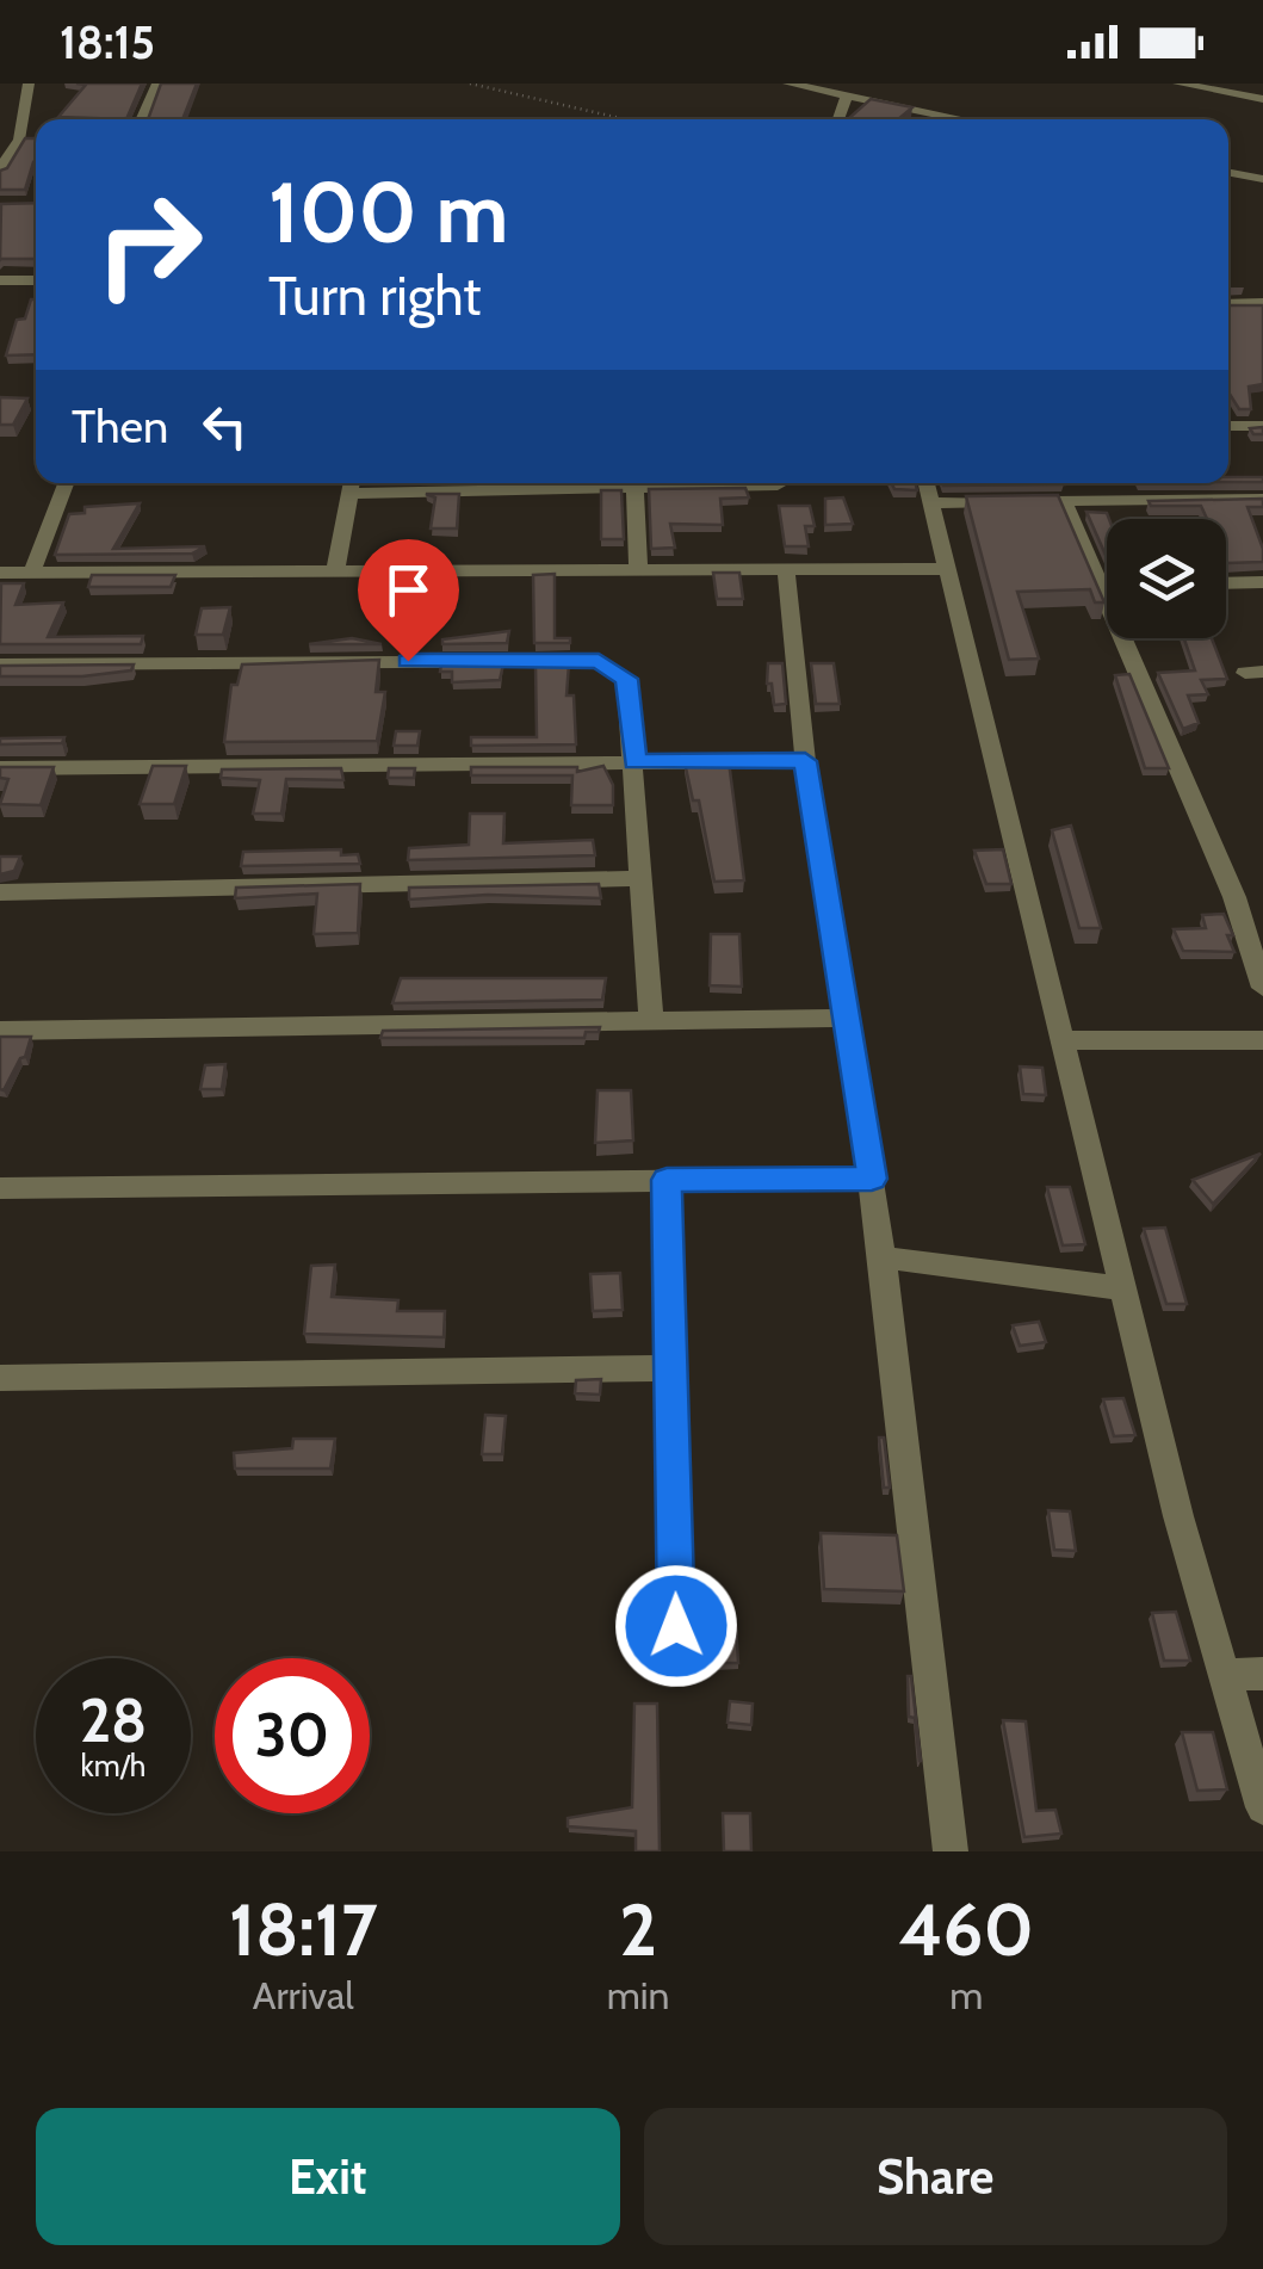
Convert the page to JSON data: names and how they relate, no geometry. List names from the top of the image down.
{
  "page": {
    "status": "18:15",
    "turn": ["100 m", "Turn right"],
    "then": "Then",
    "speed": "28 km/h",
    "limit": "30",
    "eta": [
      "18:17",
      "Arrival",
      "2",
      "min",
      "460",
      "m"
    ],
    "buttons": ["Exit", "Share"]
  }
}
